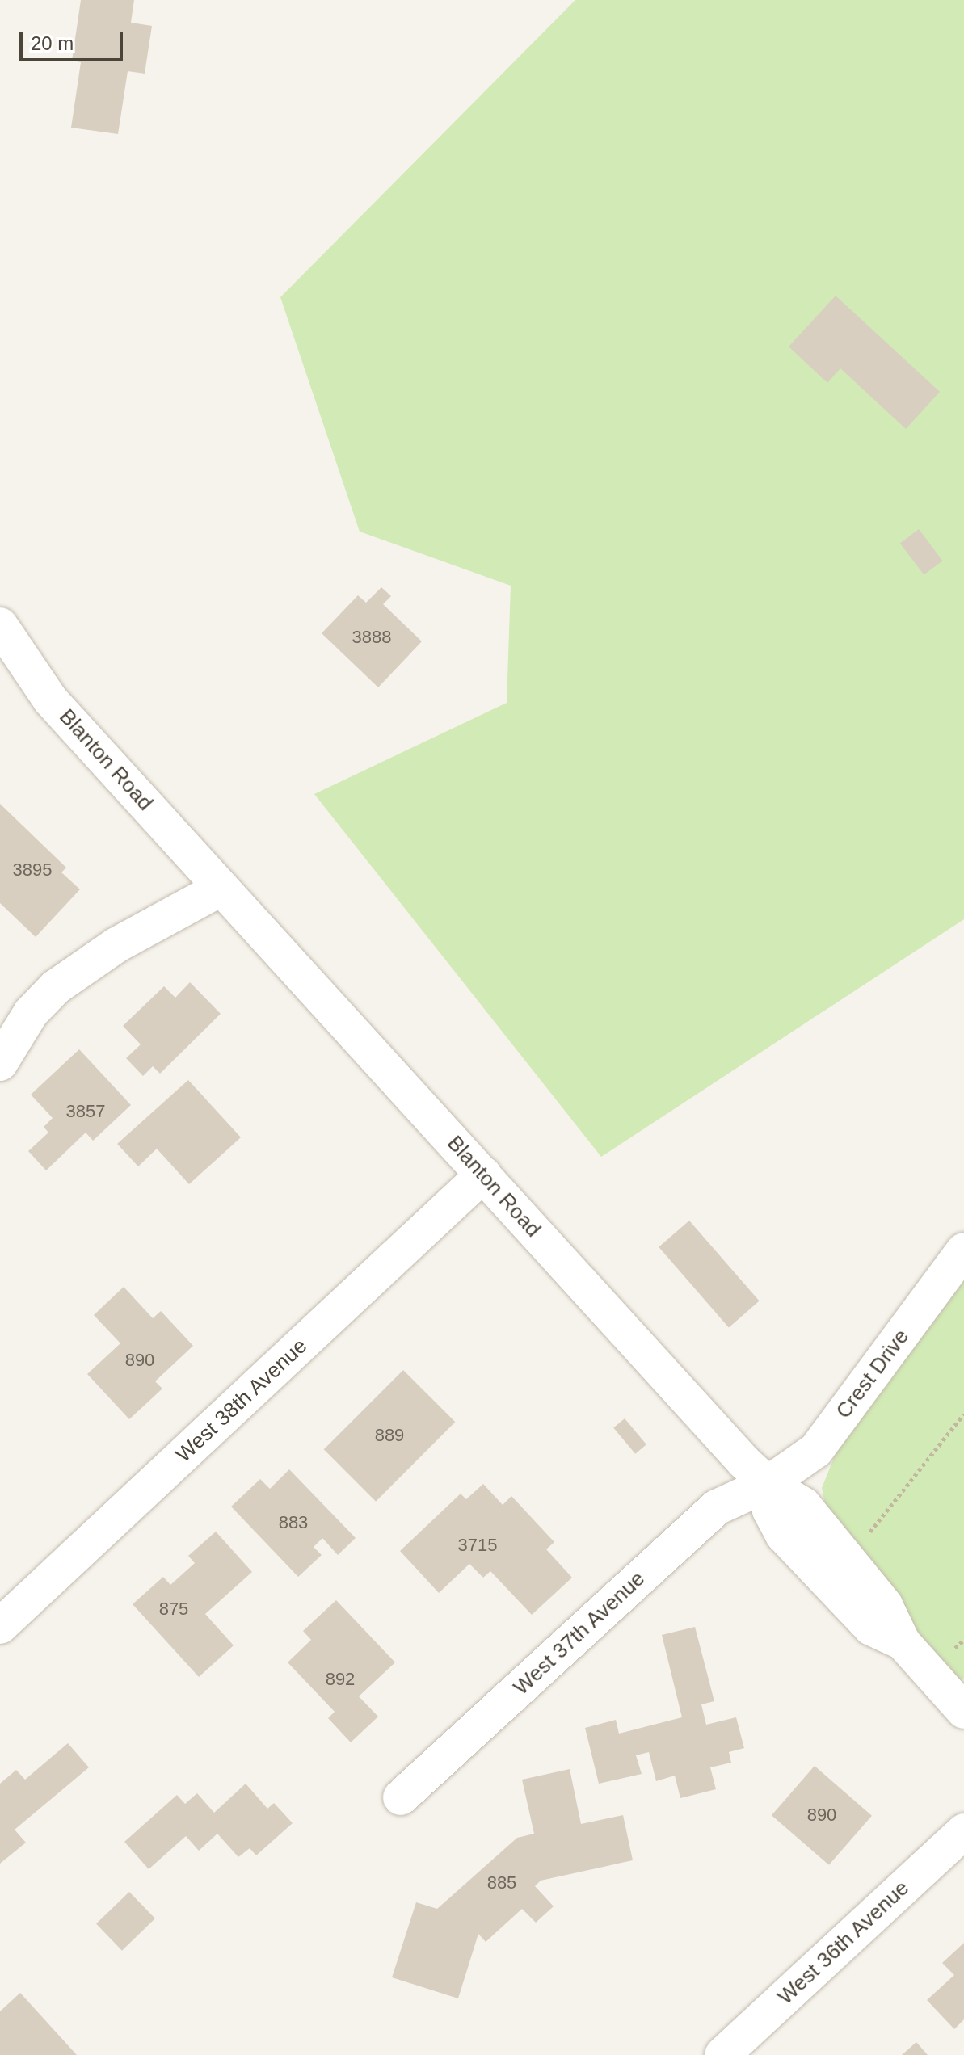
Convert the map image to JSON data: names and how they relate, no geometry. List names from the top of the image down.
{
  "streets": {
    "street": [
      "Blanton Road",
      "Crest Drive",
      "West 38th Avenue",
      "West 37th Avenue",
      "West 36th Avenue"
    ]
  },
  "crossings": [
    ["Blanton Road", "Crest Drive"],
    ["Blanton Road", "West 38th Avenue"],
    ["Blanton Road", "West 37th Avenue"],
    ["Crest Drive", "West 37th Avenue"]
  ],
  "house_numbers": [
    "3888",
    "3895",
    "3857",
    "890",
    "889",
    "883",
    "3715",
    "875",
    "892",
    "890",
    "885"
  ],
  "scale_bar": "20 m"
}
